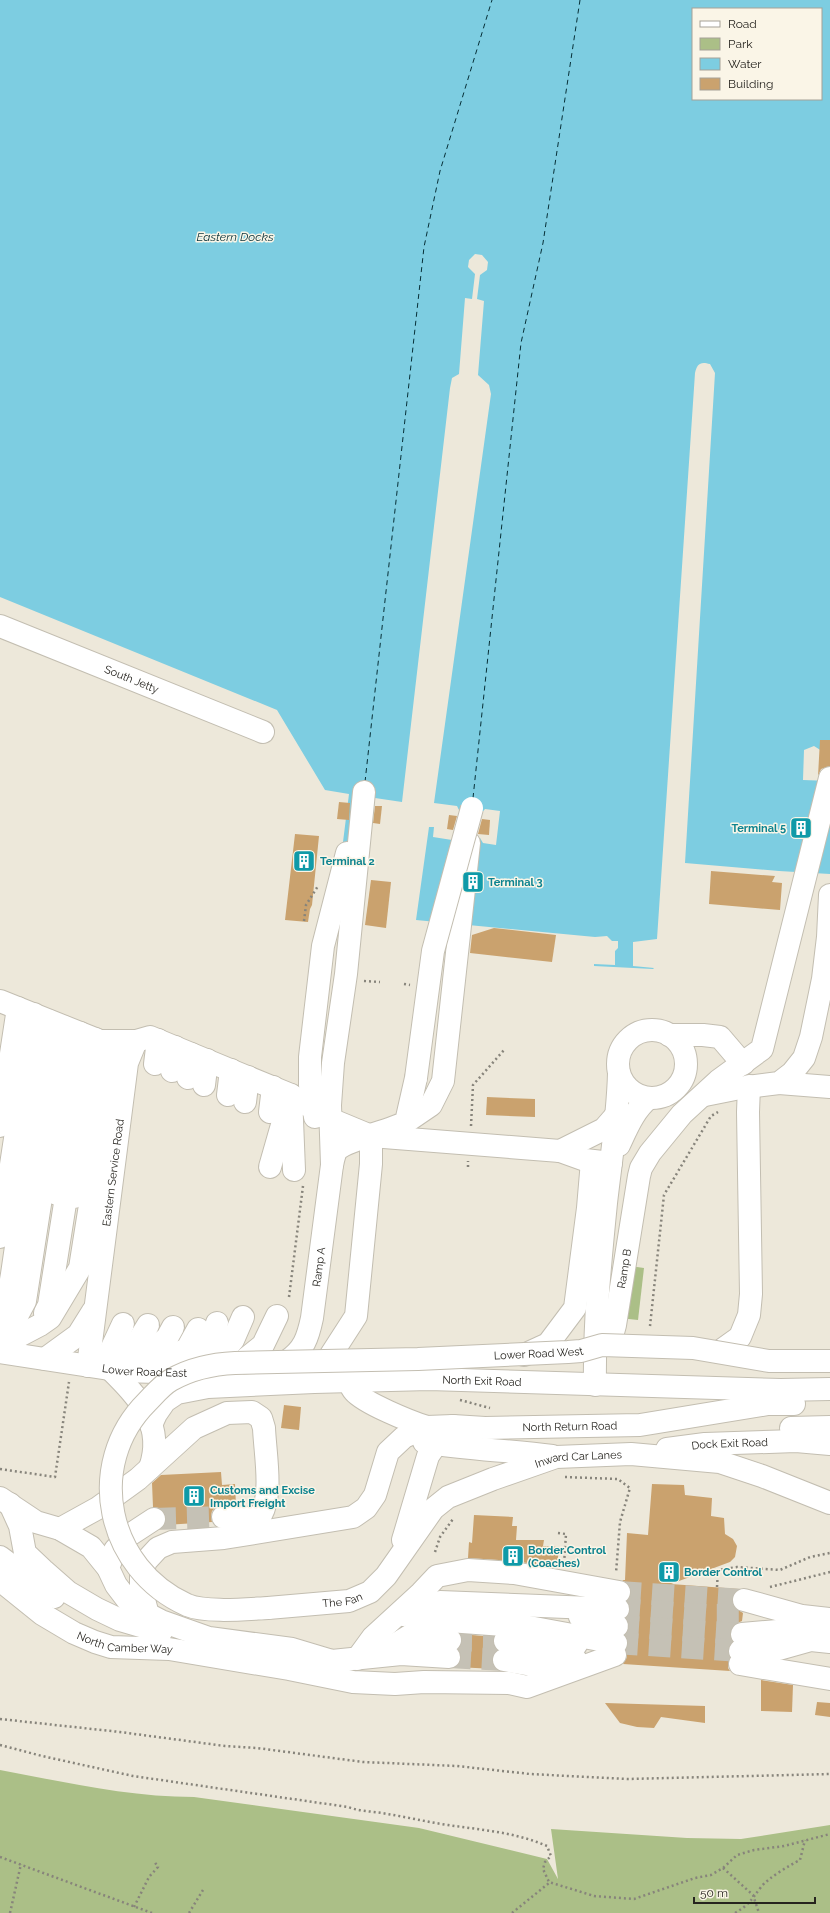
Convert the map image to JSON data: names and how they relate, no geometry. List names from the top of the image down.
{
  "streets": {
    "lane": [
      "South Jetty",
      "Eastern Service Road",
      "Ramp A",
      "Ramp B",
      "Lower Road West",
      "Lower Road East",
      "North Exit Road",
      "North Return Road",
      "Dock Exit Road",
      "Inward Car Lanes",
      "The Fan",
      "North Camber Way"
    ]
  },
  "crossings": [
    ["Eastern Service Road", "Lower Road East"],
    ["Ramp A", "The Fan"],
    ["Ramp B", "Lower Road West"],
    ["Ramp B", "The Fan"],
    ["Lower Road West", "Lower Road East"],
    ["Lower Road West", "The Fan"],
    ["North Return Road", "Inward Car Lanes"],
    ["North Return Road", "The Fan"],
    ["Dock Exit Road", "Inward Car Lanes"],
    ["Inward Car Lanes", "The Fan"]
  ],
  "water": ["Eastern Docks"],
  "places": {
    "building": [
      "Terminal 5",
      "Terminal 2",
      "Terminal 3",
      "Customs and Excise Import Freight",
      "Border Control (Coaches)",
      "Border Control"
    ]
  },
  "legend": [
    "Road",
    "Park",
    "Water",
    "Building"
  ],
  "scale_bar": "50 m"
}
